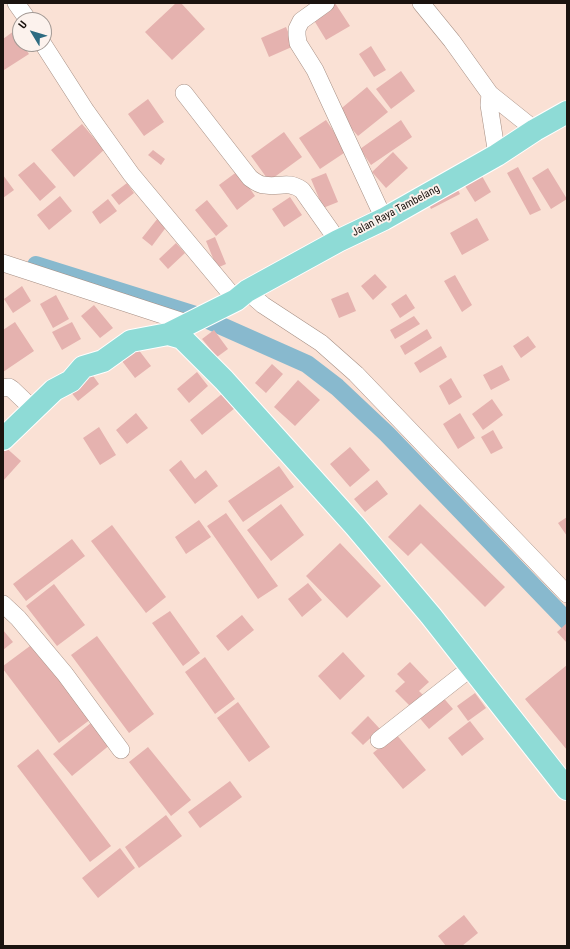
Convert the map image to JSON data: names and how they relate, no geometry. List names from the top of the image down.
{
  "streets": {
    "main road": ["Jalan Raya Tambelang"]
  },
  "north": "top left"
}
